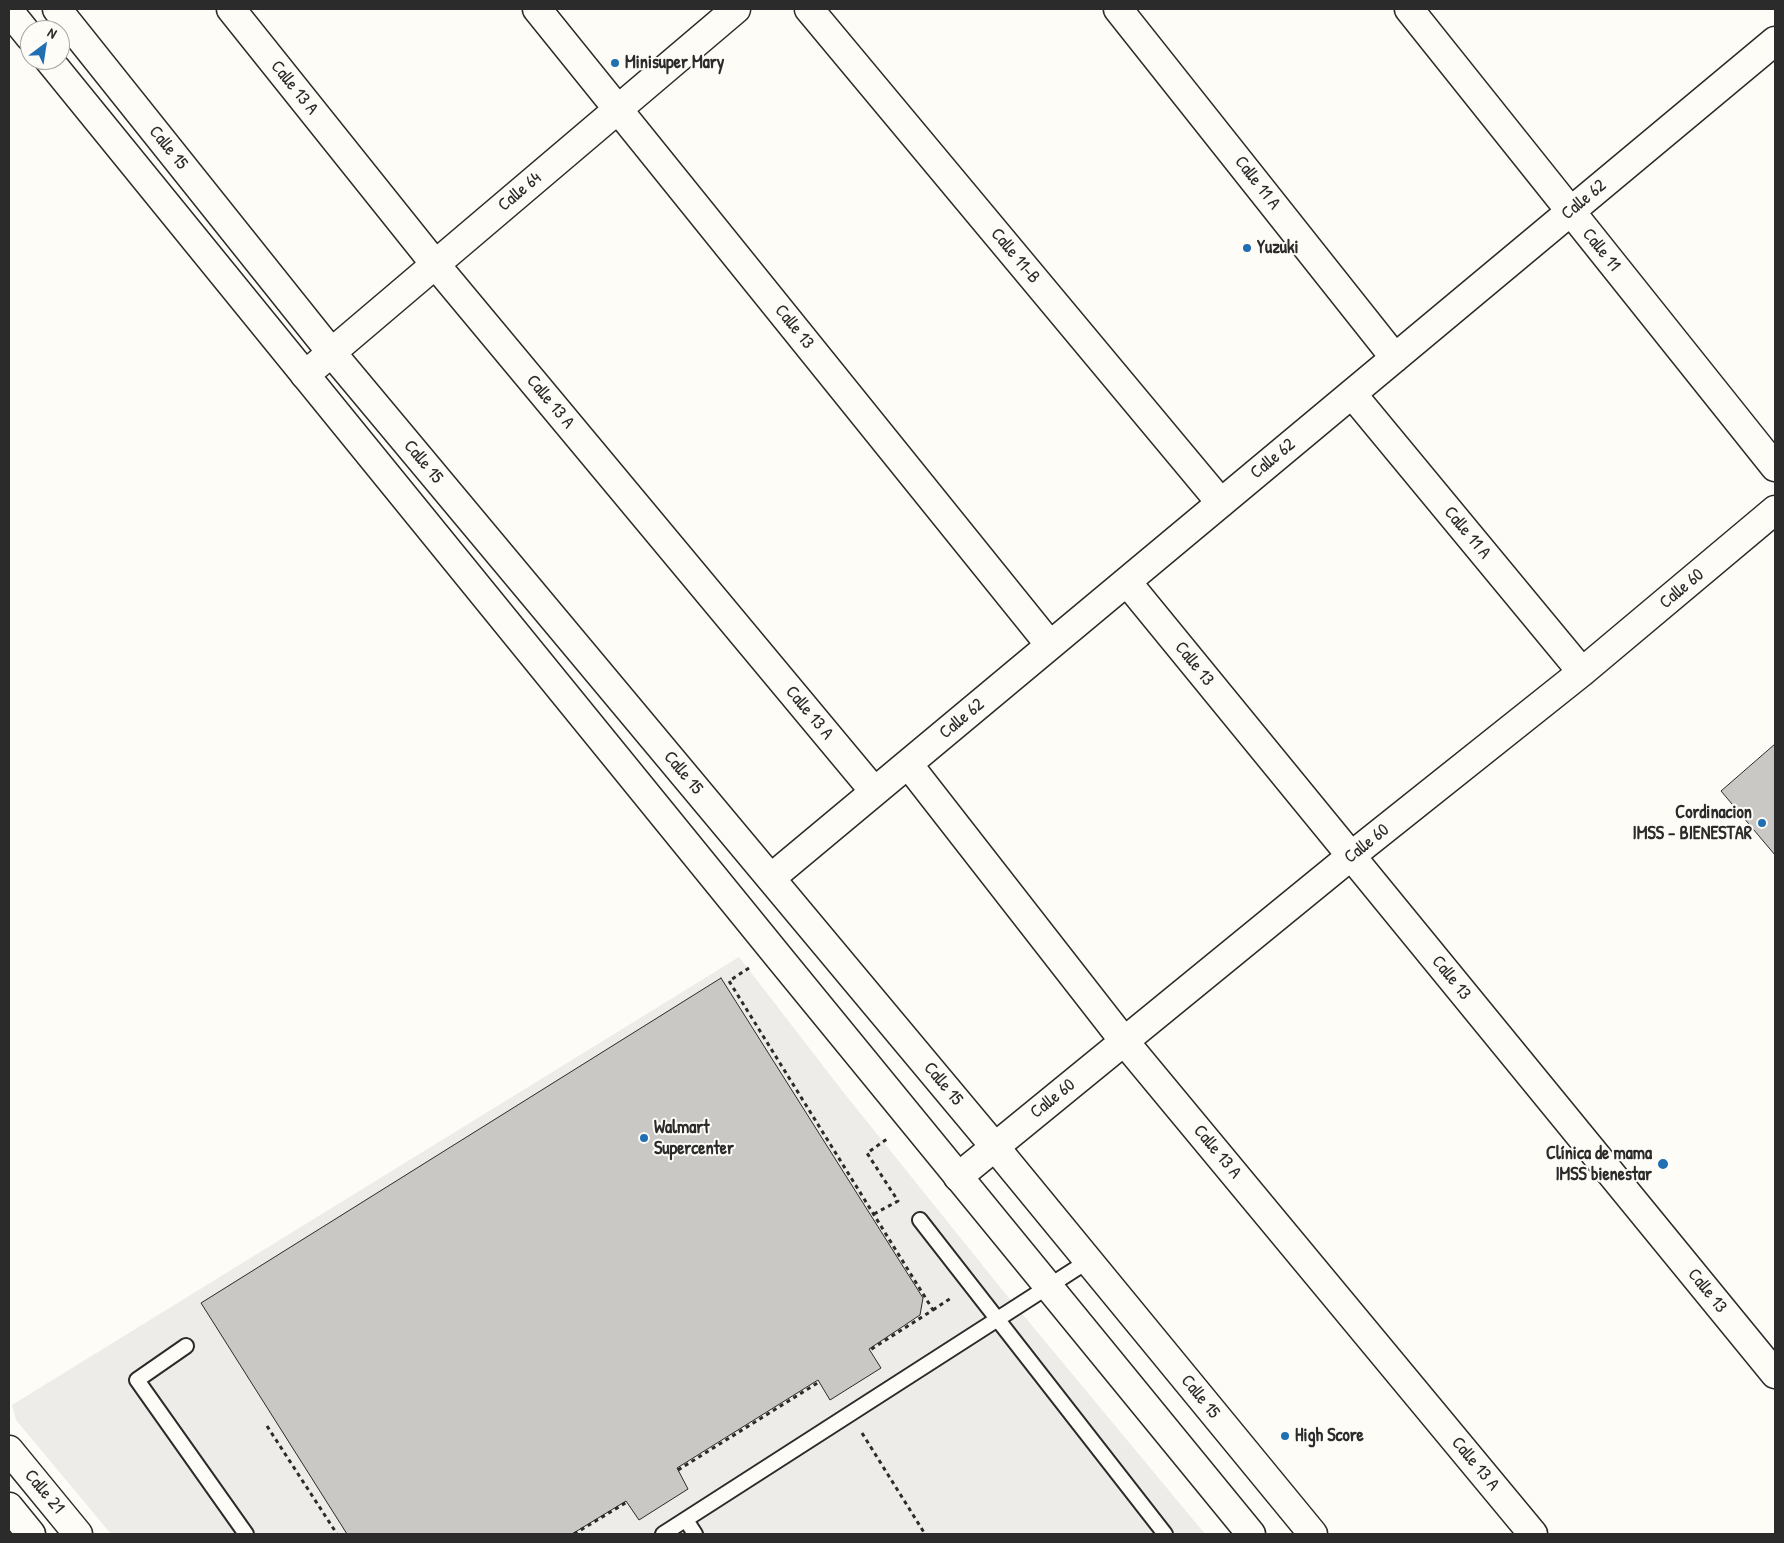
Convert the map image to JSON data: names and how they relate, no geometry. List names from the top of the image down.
{
  "streets": {
    "street": [
      "Calle 13 A",
      "Calle 15",
      "Calle 11 A",
      "Calle 64",
      "Calle 62",
      "Calle 11",
      "Calle 11-B",
      "Calle 13",
      "Calle 60",
      "Calle 21"
    ]
  },
  "crossings": [
    ["Calle 13 A", "Calle 64"],
    ["Calle 13 A", "Calle 62"],
    ["Calle 13 A", "Calle 60"],
    ["Calle 15", "Calle 64"],
    ["Calle 15", "Calle 62"],
    ["Calle 15", "Calle 60"],
    ["Calle 11 A", "Calle 62"],
    ["Calle 11 A", "Calle 60"],
    ["Calle 64", "Calle 13"],
    ["Calle 62", "Calle 11"],
    ["Calle 62", "Calle 11-B"],
    ["Calle 62", "Calle 13"],
    ["Calle 13", "Calle 60"]
  ],
  "places": [
    "Minisuper Mary",
    "Yuzuki",
    "Cordinacion IMSS - BIENESTAR",
    "Walmart Supercenter",
    "Clínica de mama IMSS bienestar",
    "High Score"
  ],
  "north": "top right"
}
